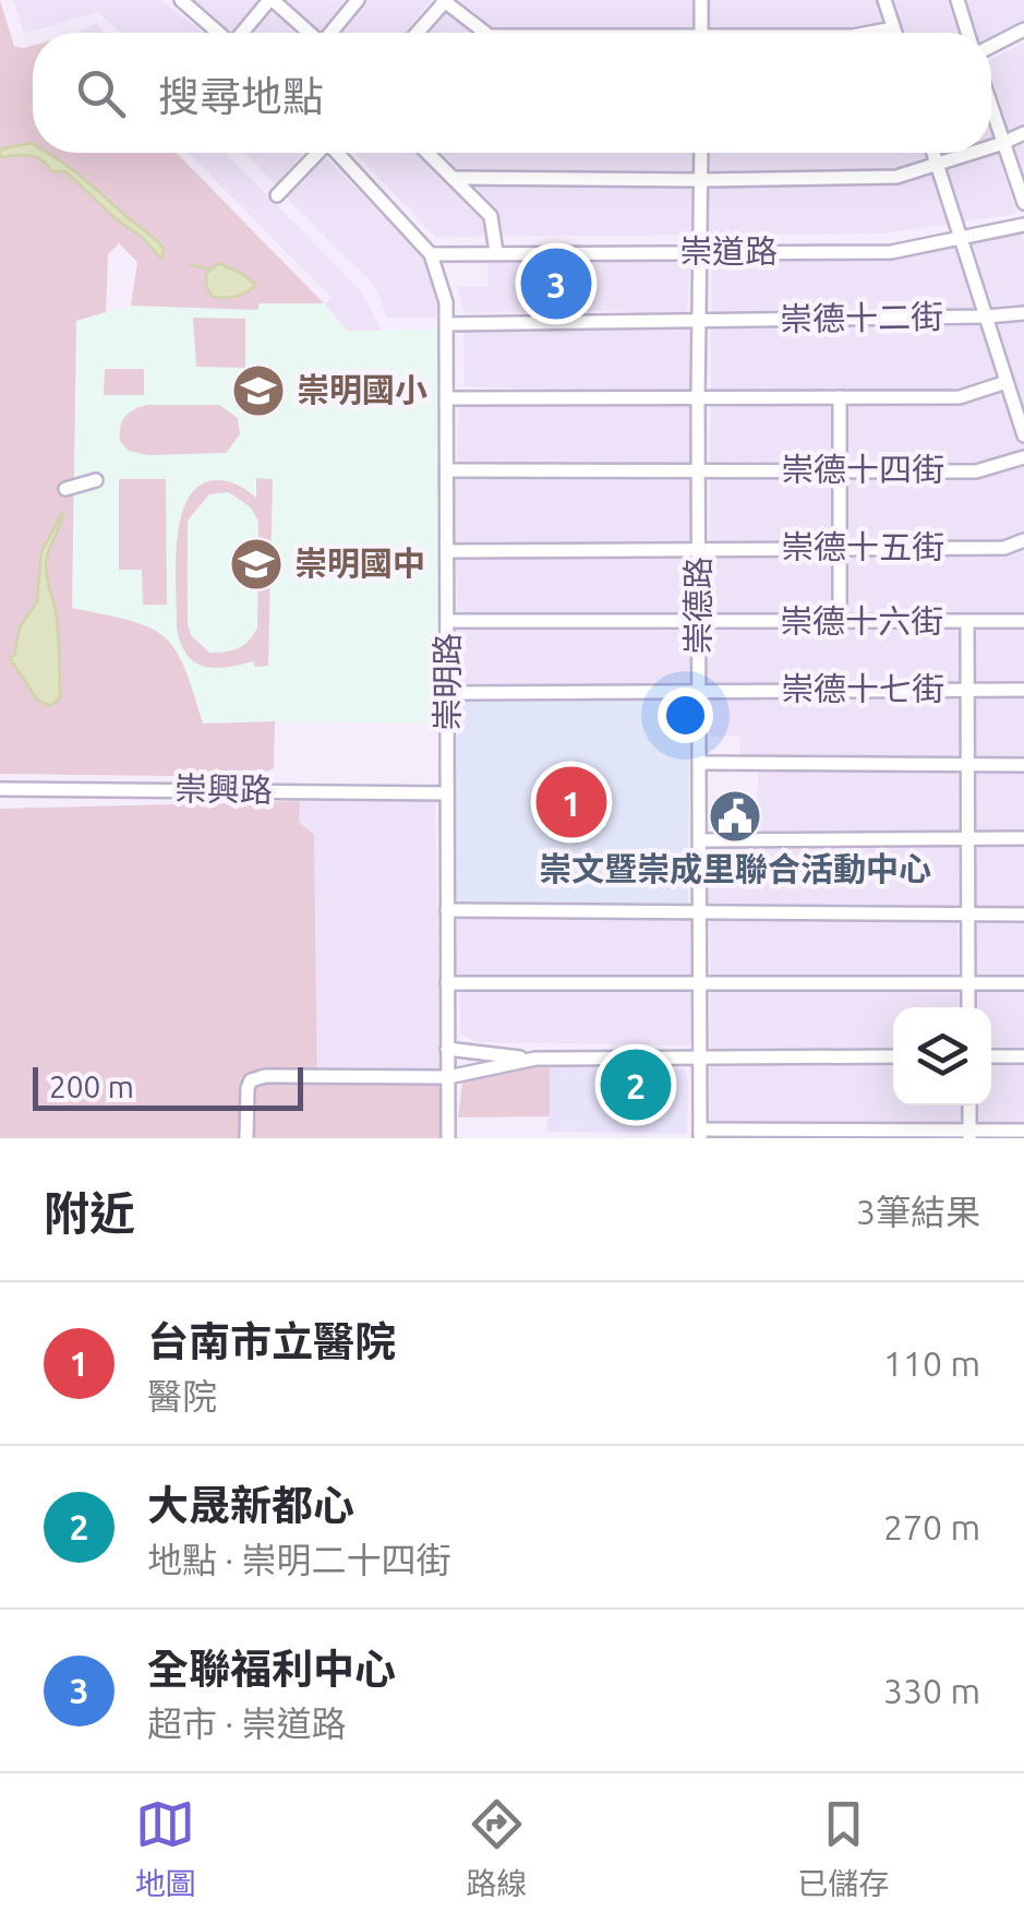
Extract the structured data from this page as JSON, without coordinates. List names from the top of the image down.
{
  "streets": {
    "street": [
      "崇道路",
      "崇德十二街",
      "崇德十四街",
      "崇德十五街",
      "崇德路",
      "崇德十六街",
      "崇明路",
      "崇德十七街",
      "崇興路"
    ]
  },
  "crossings": [
    ["崇道路", "崇德路"],
    ["崇道路", "崇明路"],
    ["崇德十二街", "崇德路"],
    ["崇德十二街", "崇明路"],
    ["崇德十四街", "崇德路"],
    ["崇德十四街", "崇明路"],
    ["崇德十五街", "崇德路"],
    ["崇德十五街", "崇明路"],
    ["崇德路", "崇德十六街"],
    ["崇德路", "崇德十七街"],
    ["崇德十六街", "崇明路"],
    ["崇明路", "崇德十七街"],
    ["崇明路", "崇興路"]
  ],
  "places": {
    "school or university": ["崇明國小", "崇明國中"],
    "public building": ["崇文暨崇成里聯合活動中心"]
  },
  "scale_bar": "200 m",
  "page": {
    "search": "搜尋地點",
    "pins": ["3", "1", "2"],
    "scale": "200 m",
    "heading": ["附近", "3筆結果"],
    "list": [
      {
        "mark": "1",
        "name": "台南市立醫院",
        "note": "醫院",
        "value": "110 m"
      },
      {
        "mark": "2",
        "name": "大晟新都心",
        "note": "地點 · 崇明二十四街",
        "value": "270 m"
      },
      {
        "mark": "3",
        "name": "全聯福利中心",
        "note": "超市 · 崇道路",
        "value": "330 m"
      }
    ],
    "nav": ["地圖", "路線", "已儲存"]
  }
}
